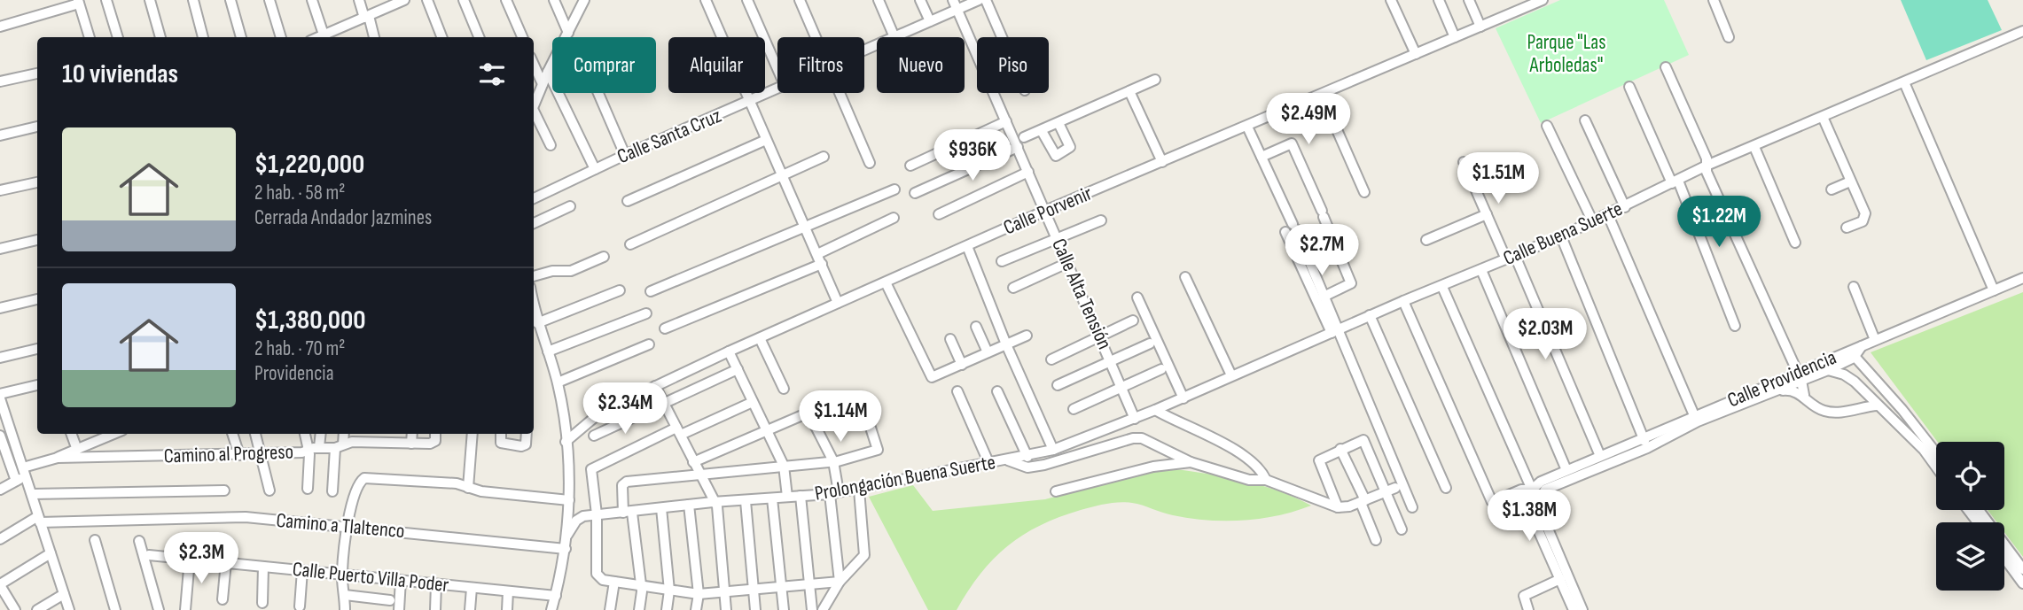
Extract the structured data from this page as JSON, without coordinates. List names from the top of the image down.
{
  "streets": {
    "street": [
      "Calle Santa Cruz",
      "Calle Porvenir",
      "Calle Buena Suerte",
      "Calle Alta Tensión",
      "Calle Providencia",
      "Camino al Progreso",
      "Prolongación Buena Suerte",
      "Camino a Tlaltenco",
      "Calle Puerto Villa Poder"
    ]
  },
  "crossings": [
    ["Calle Santa Cruz", "Calle Alta Tensión"],
    ["Calle Porvenir", "Calle Alta Tensión"],
    ["Calle Buena Suerte", "Calle Alta Tensión"],
    ["Calle Buena Suerte", "Prolongación Buena Suerte"],
    ["Calle Alta Tensión", "Prolongación Buena Suerte"]
  ],
  "parks": ["Parque \"Las Arboledas\""],
  "page": {
    "chip": [
      "Comprar",
      "Alquilar",
      "Filtros",
      "Nuevo",
      "Piso"
    ],
    "heading": "10 viviendas",
    "price": [
      "$2.49M",
      "$936K",
      "$1.51M",
      "$1.22M",
      "$2.7M",
      "$2.03M",
      "$2.34M",
      "$1.14M",
      "$1.38M",
      "$2.3M"
    ],
    "list": [
      {
        "name": "$1,220,000",
        "note": "2 hab. · 58 m² · Cerrada Andador Jazmines"
      },
      {
        "name": "$1,380,000",
        "note": "2 hab. · 70 m² · Providencia"
      }
    ]
  }
}
